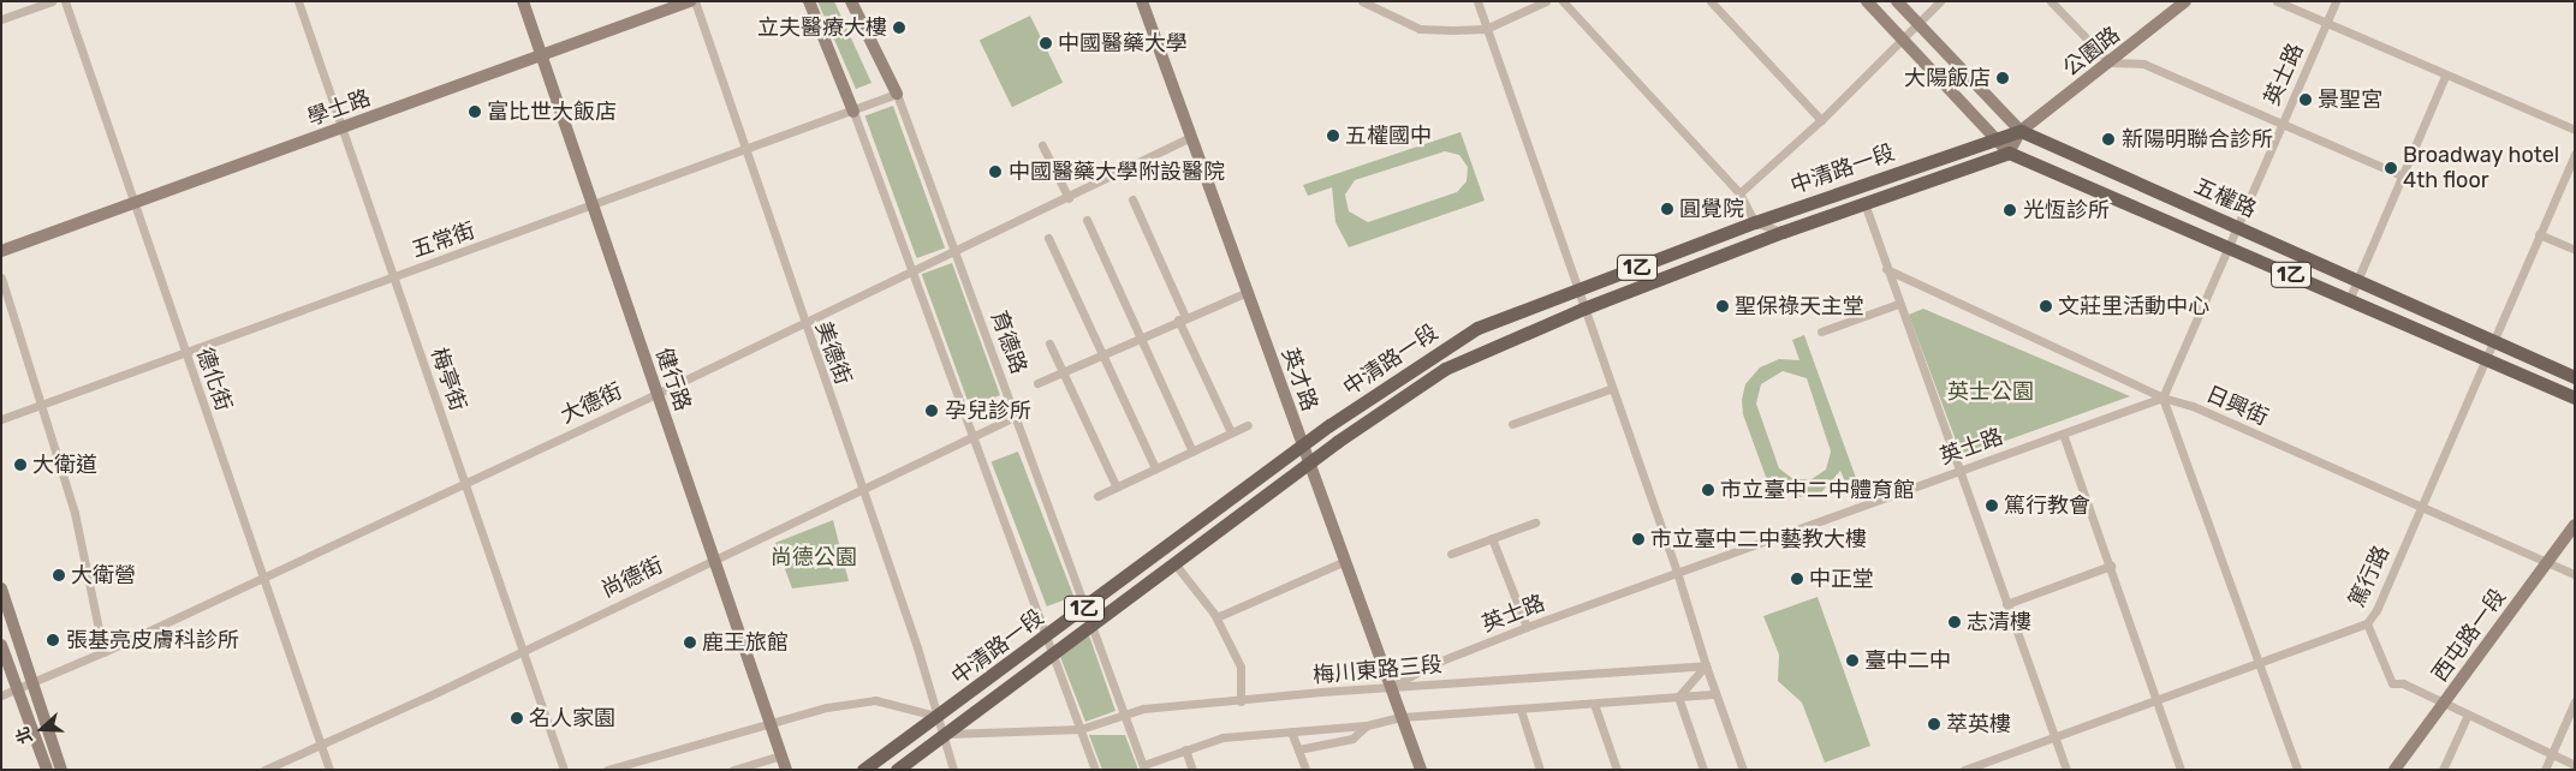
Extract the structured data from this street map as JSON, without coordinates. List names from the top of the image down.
{
  "streets": {
    "main road": ["中清路一段", "五權路", "1乙"],
    "street": [
      "公園路",
      "英士路",
      "學士路",
      "五常街",
      "育德路",
      "美德街",
      "德化街",
      "梅亭街",
      "健行路",
      "英才路",
      "大德街",
      "日興街",
      "篤行路",
      "尚德街",
      "西屯路一段",
      "梅川東路三段"
    ]
  },
  "crossings": [
    ["公園路", "中清路一段"],
    ["公園路", "五權路"],
    ["英士路", "五權路"],
    ["英士路", "英才路"],
    ["英士路", "日興街"],
    ["英士路", "梅川東路三段"],
    ["學士路", "德化街"],
    ["學士路", "梅亭街"],
    ["學士路", "健行路"],
    ["中清路一段", "五權路"],
    ["中清路一段", "育德路"],
    ["中清路一段", "美德街"],
    ["中清路一段", "英才路"],
    ["中清路一段", "梅川東路三段"],
    ["五權路", "篤行路"],
    ["五常街", "育德路"],
    ["五常街", "美德街"],
    ["五常街", "德化街"],
    ["五常街", "梅亭街"],
    ["五常街", "健行路"],
    ["育德路", "大德街"],
    ["育德路", "尚德街"],
    ["育德路", "梅川東路三段"],
    ["美德街", "大德街"],
    ["美德街", "尚德街"],
    ["美德街", "梅川東路三段"],
    ["德化街", "大德街"],
    ["德化街", "尚德街"],
    ["梅亭街", "大德街"],
    ["梅亭街", "尚德街"],
    ["健行路", "大德街"],
    ["健行路", "尚德街"],
    ["英才路", "大德街"],
    ["英才路", "梅川東路三段"],
    ["日興街", "篤行路"],
    ["日興街", "西屯路一段"]
  ],
  "parks": ["英士公園", "尚德公園"],
  "places": [
    "立夫醫療大樓",
    "中國醫藥大學",
    "大陽飯店",
    "景聖宮",
    "富比世大飯店",
    "五權國中",
    "新陽明聯合診所",
    "Broadway hotel 4th floor",
    "中國醫藥大學附設醫院",
    "圓覺院",
    "光恆診所",
    "聖保祿天主堂",
    "文莊里活動中心",
    "孕兒診所",
    "大衛道",
    "市立臺中二中體育館",
    "篤行教會",
    "市立臺中二中藝教大樓",
    "大衛營",
    "中正堂",
    "志清樓",
    "張基亮皮膚科診所",
    "鹿王旅館",
    "臺中二中",
    "名人家園",
    "萃英樓"
  ],
  "north": "left"
}
